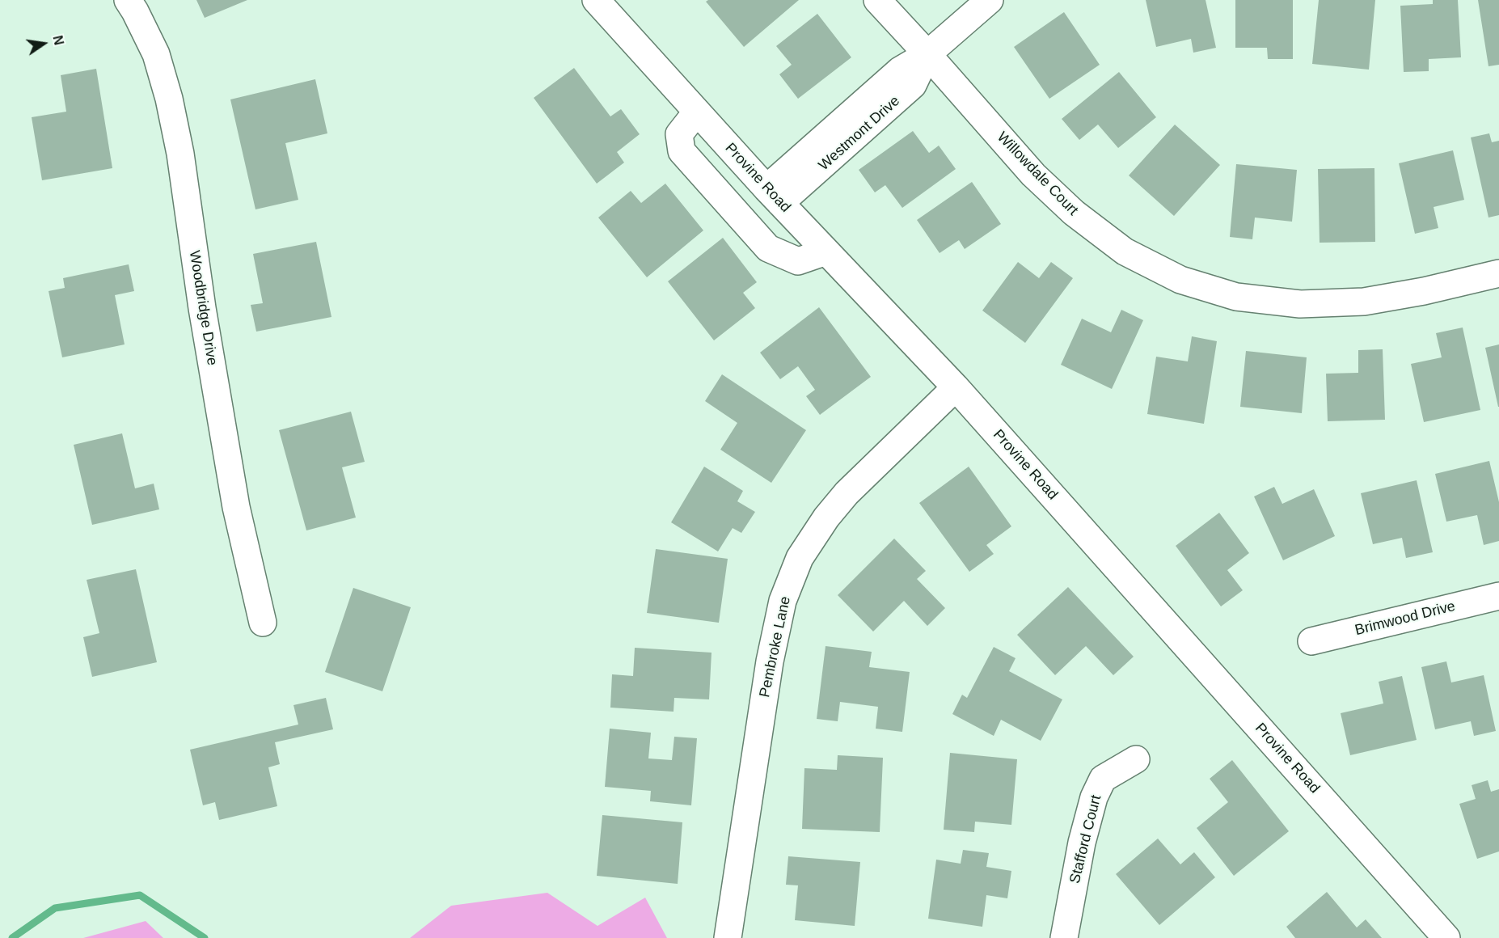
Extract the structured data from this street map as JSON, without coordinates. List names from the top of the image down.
{
  "streets": {
    "street": [
      "Westmont Drive",
      "Willowdale Court",
      "Provine Road",
      "Woodbridge Drive",
      "Brimwood Drive",
      "Pembroke Lane",
      "Stafford Court"
    ]
  },
  "crossings": [
    ["Westmont Drive", "Willowdale Court"],
    ["Westmont Drive", "Provine Road"],
    ["Provine Road", "Pembroke Lane"]
  ],
  "north": "right"
}
